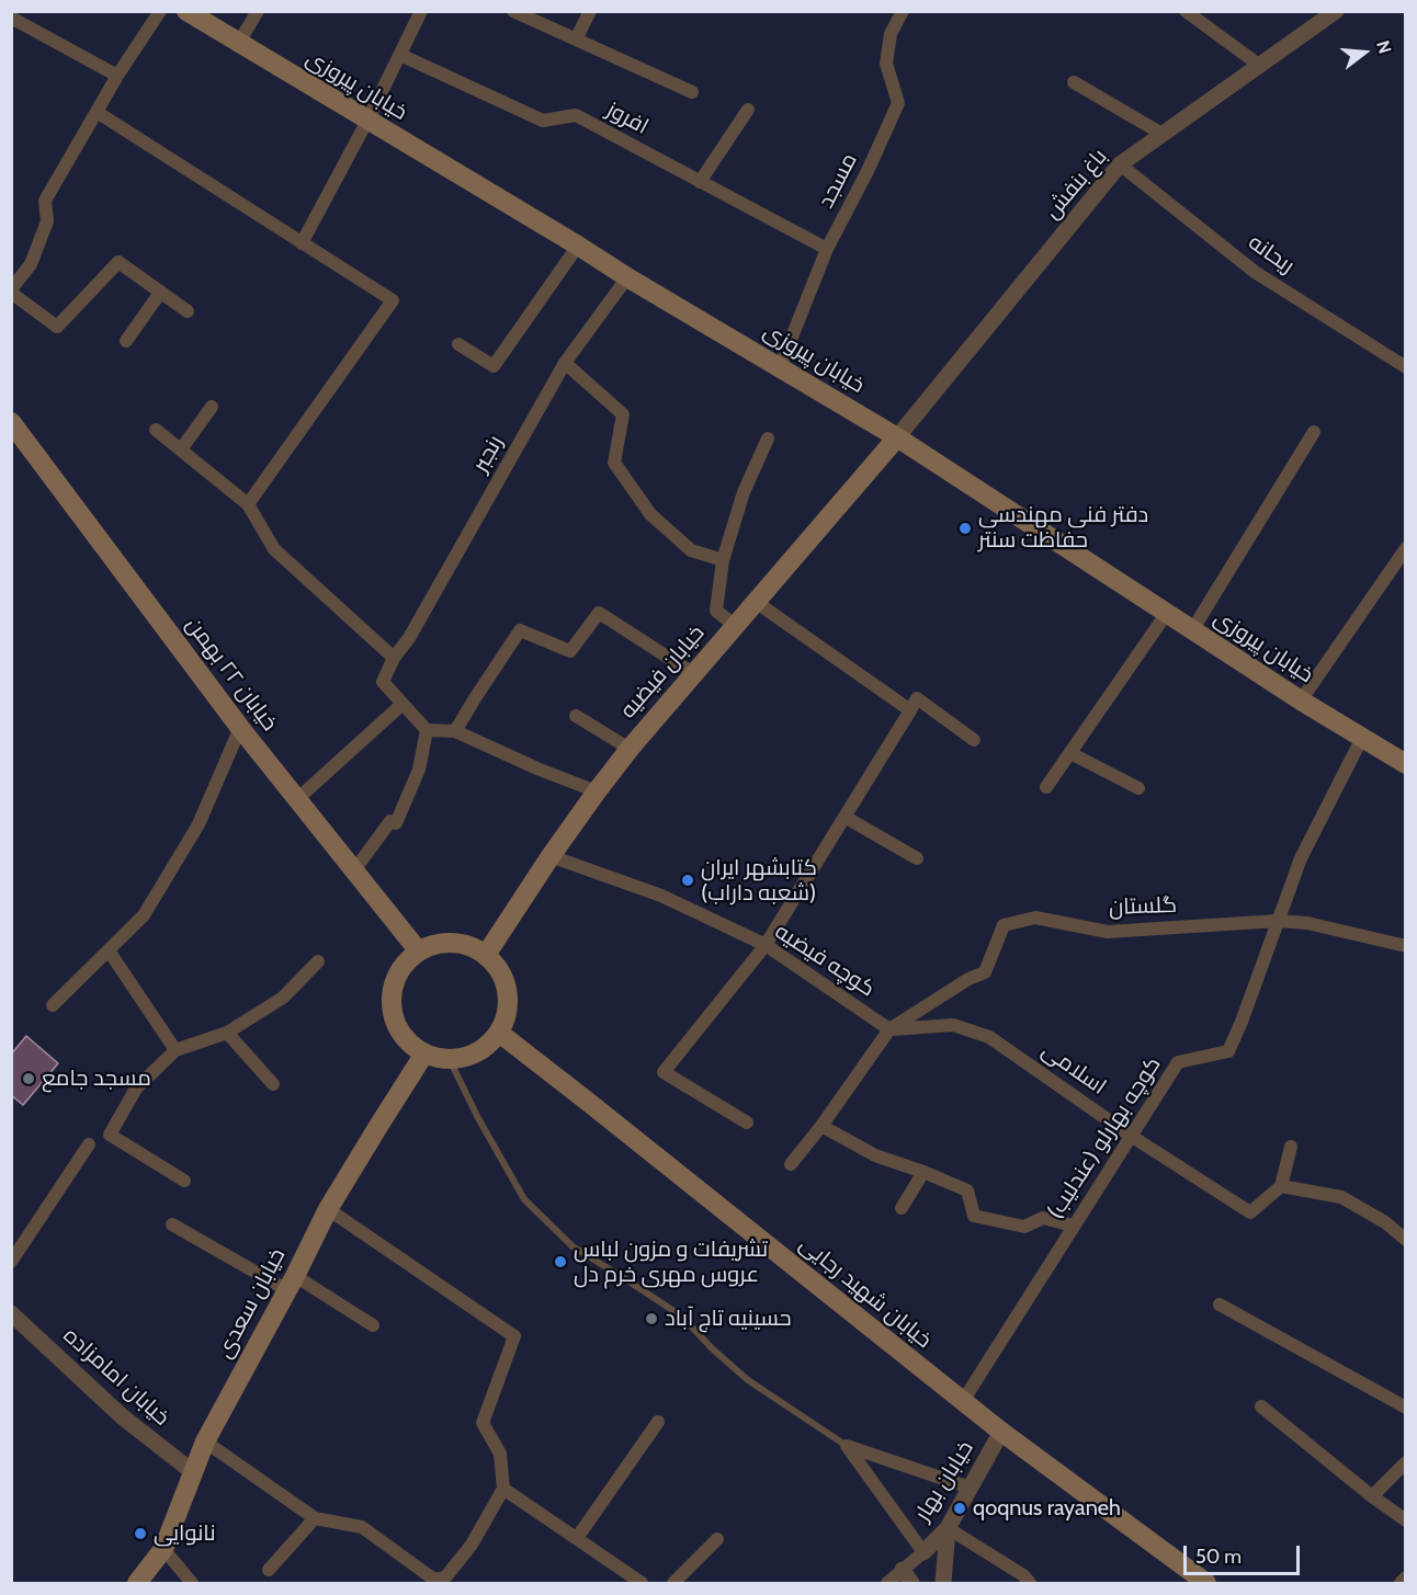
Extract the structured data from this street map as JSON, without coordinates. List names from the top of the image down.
{
  "streets": {
    "main road": [
      "خیابان پیروزی",
      "خیابان فیضیه",
      "خیابان ۲۲ بهمن",
      "خیابان شهید رجایی",
      "خیابان سعدی"
    ],
    "street": [
      "افروز",
      "مسجد",
      "باغ بنفش",
      "ریحانه",
      "رنجبر",
      "گلستان",
      "کوچه فیضیه",
      "اسلامی",
      "کوچه بهارلو (عندلیب)",
      "خیابان امامزاده",
      "خیابان بهار"
    ]
  },
  "crossings": [
    ["خیابان پیروزی", "مسجد"],
    ["خیابان پیروزی", "باغ بنفش"],
    ["خیابان پیروزی", "رنجبر"],
    ["خیابان پیروزی", "خیابان فیضیه"],
    ["خیابان پیروزی", "کوچه بهارلو (عندلیب)"],
    ["افروز", "مسجد"],
    ["باغ بنفش", "ریحانه"],
    ["باغ بنفش", "خیابان فیضیه"],
    ["خیابان فیضیه", "خیابان ۲۲ بهمن"],
    ["خیابان فیضیه", "کوچه فیضیه"],
    ["خیابان فیضیه", "خیابان شهید رجایی"],
    ["خیابان فیضیه", "خیابان سعدی"],
    ["خیابان ۲۲ بهمن", "خیابان شهید رجایی"],
    ["خیابان ۲۲ بهمن", "خیابان سعدی"],
    ["گلستان", "کوچه فیضیه"],
    ["گلستان", "اسلامی"],
    ["گلستان", "کوچه بهارلو (عندلیب)"],
    ["کوچه فیضیه", "اسلامی"],
    ["اسلامی", "کوچه بهارلو (عندلیب)"],
    ["کوچه بهارلو (عندلیب)", "خیابان شهید رجایی"],
    ["خیابان شهید رجایی", "خیابان سعدی"],
    ["خیابان شهید رجایی", "خیابان بهار"],
    ["خیابان سعدی", "خیابان امامزاده"]
  ],
  "places": [
    "دفتر فنی مهندسی حفاظت سنتر",
    "کتابشهر ایران (شعبه داراب)",
    "مسجد جامع",
    "تشریفات و مزون لباس عروس مهری خرم دل",
    "حسینیه تاج آباد",
    "qoqnus rayaneh",
    "نانوایی"
  ],
  "scale_bar": "50 m",
  "north": "right"
}
